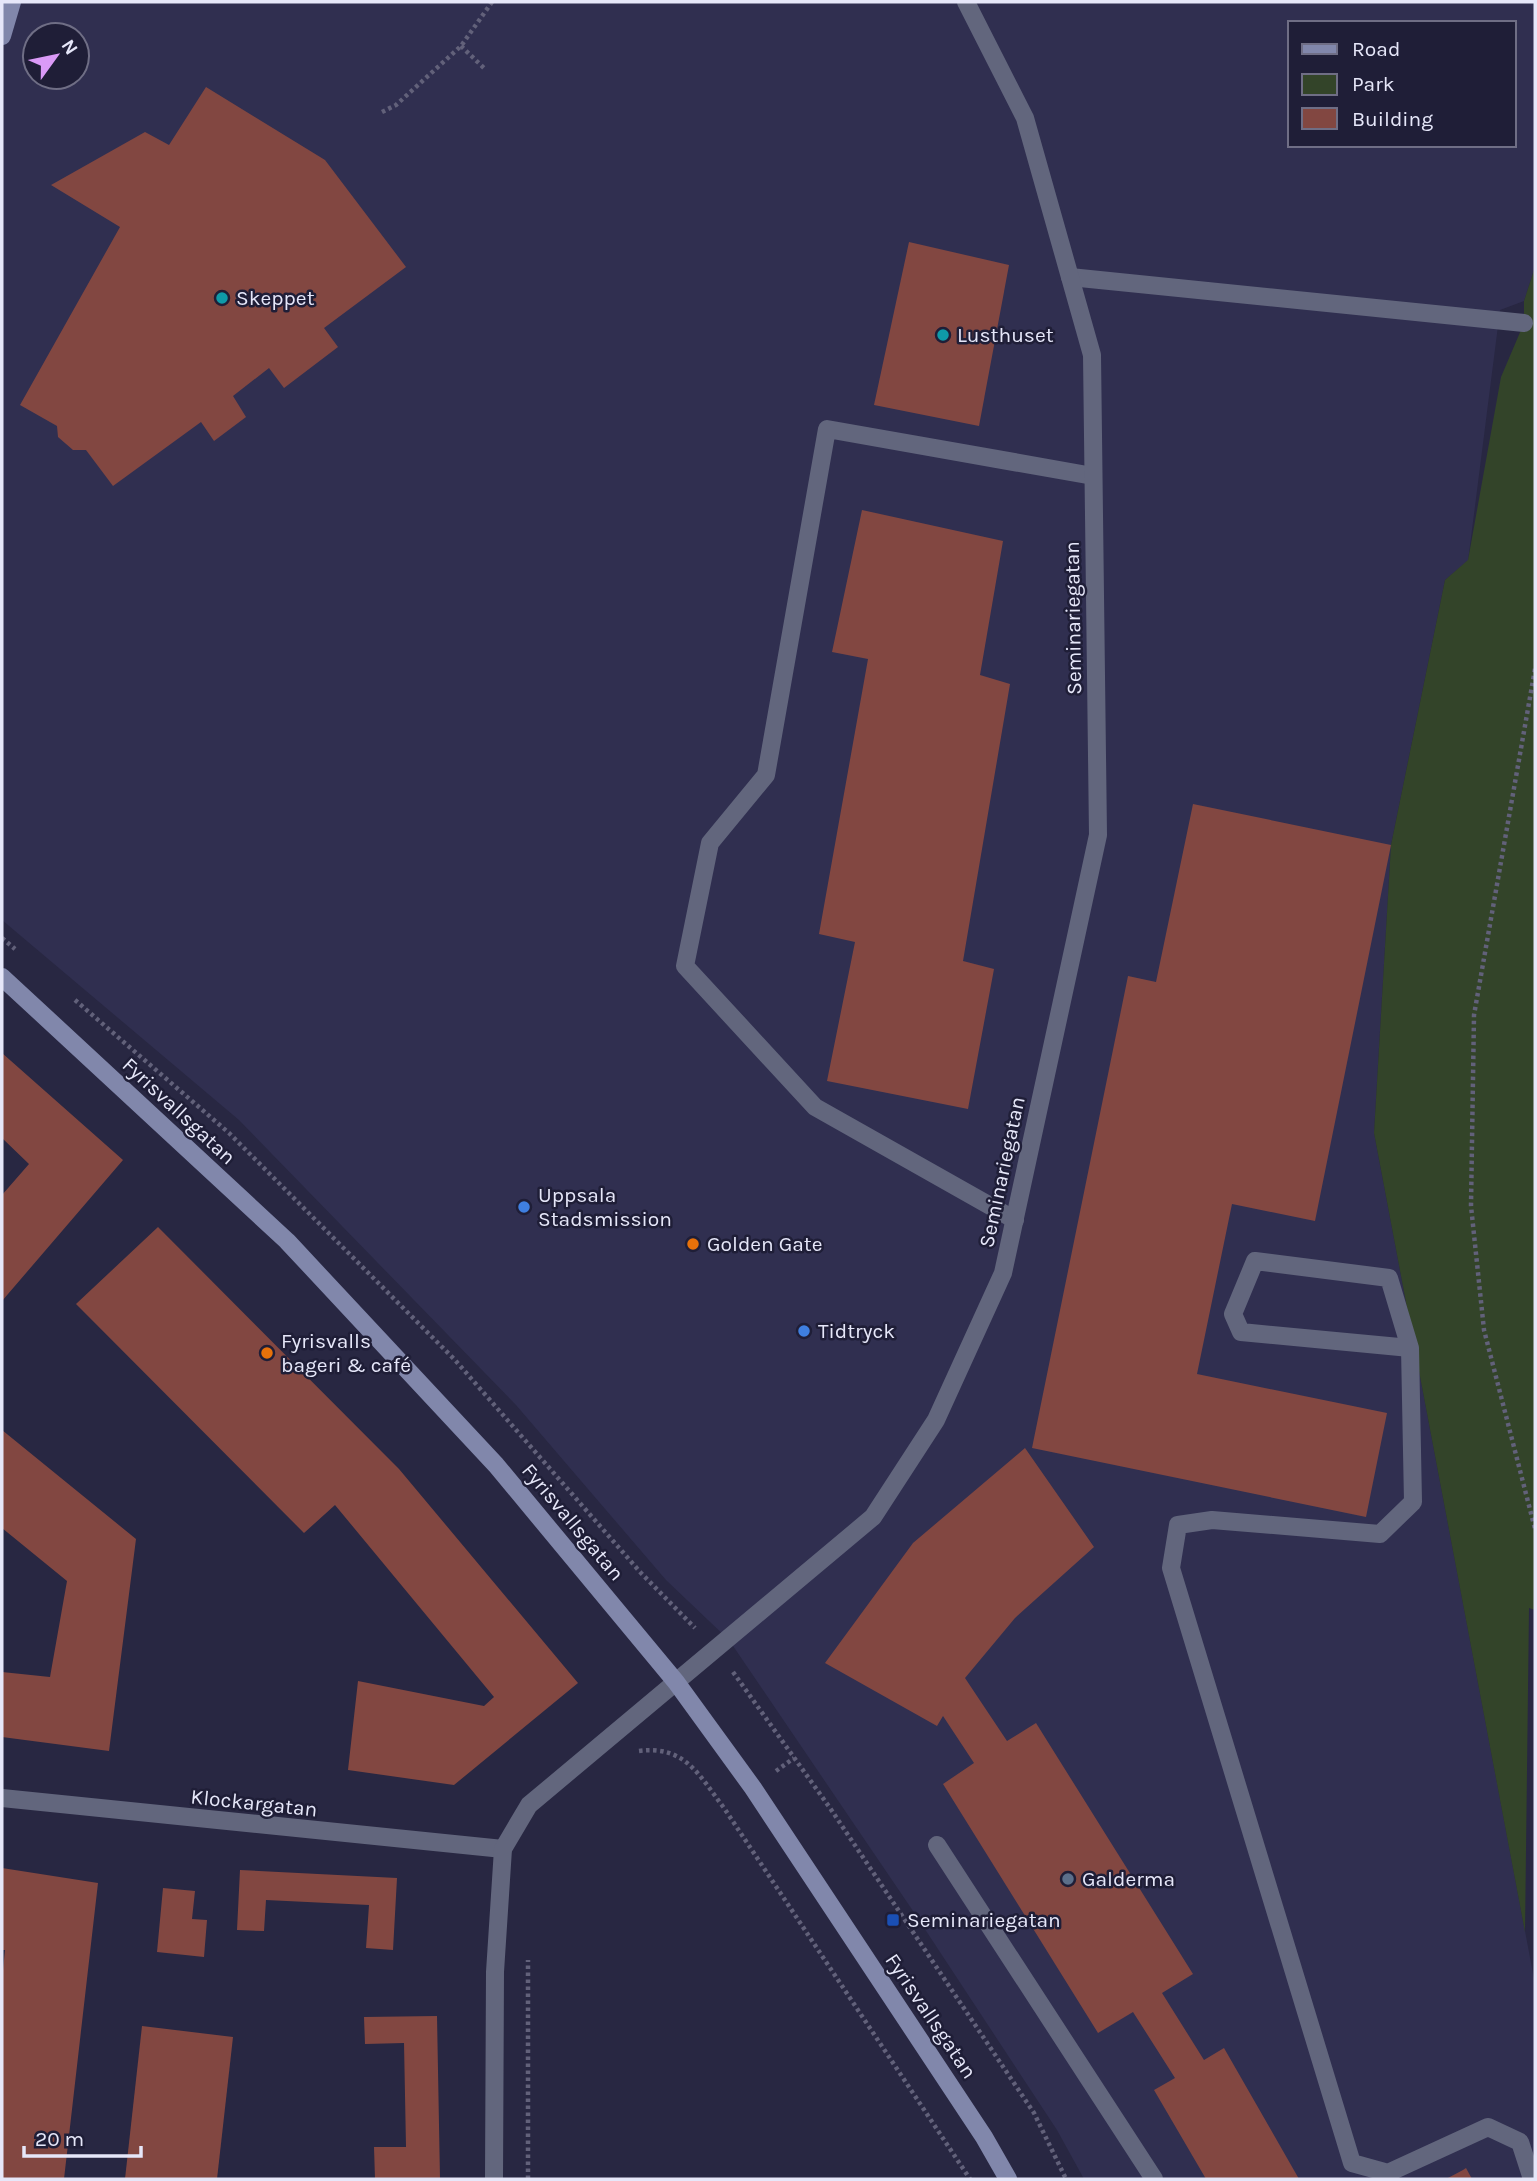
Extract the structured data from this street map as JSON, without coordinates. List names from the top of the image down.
{
  "streets": {
    "street": ["Seminariegatan", "Fyrisvallsgatan", "Klockargatan"]
  },
  "crossings": [
    ["Seminariegatan", "Fyrisvallsgatan"],
    ["Seminariegatan", "Klockargatan"]
  ],
  "places": {
    "other": [
      "Skeppet",
      "Lusthuset",
      "Uppsala Stadsmission",
      "Golden Gate",
      "Tidtryck",
      "Fyrisvalls bageri & café",
      "Galderma"
    ],
    "transit": ["Seminariegatan"]
  },
  "legend": ["Road", "Park", "Building"],
  "scale_bar": "20 m",
  "north": "top right"
}
